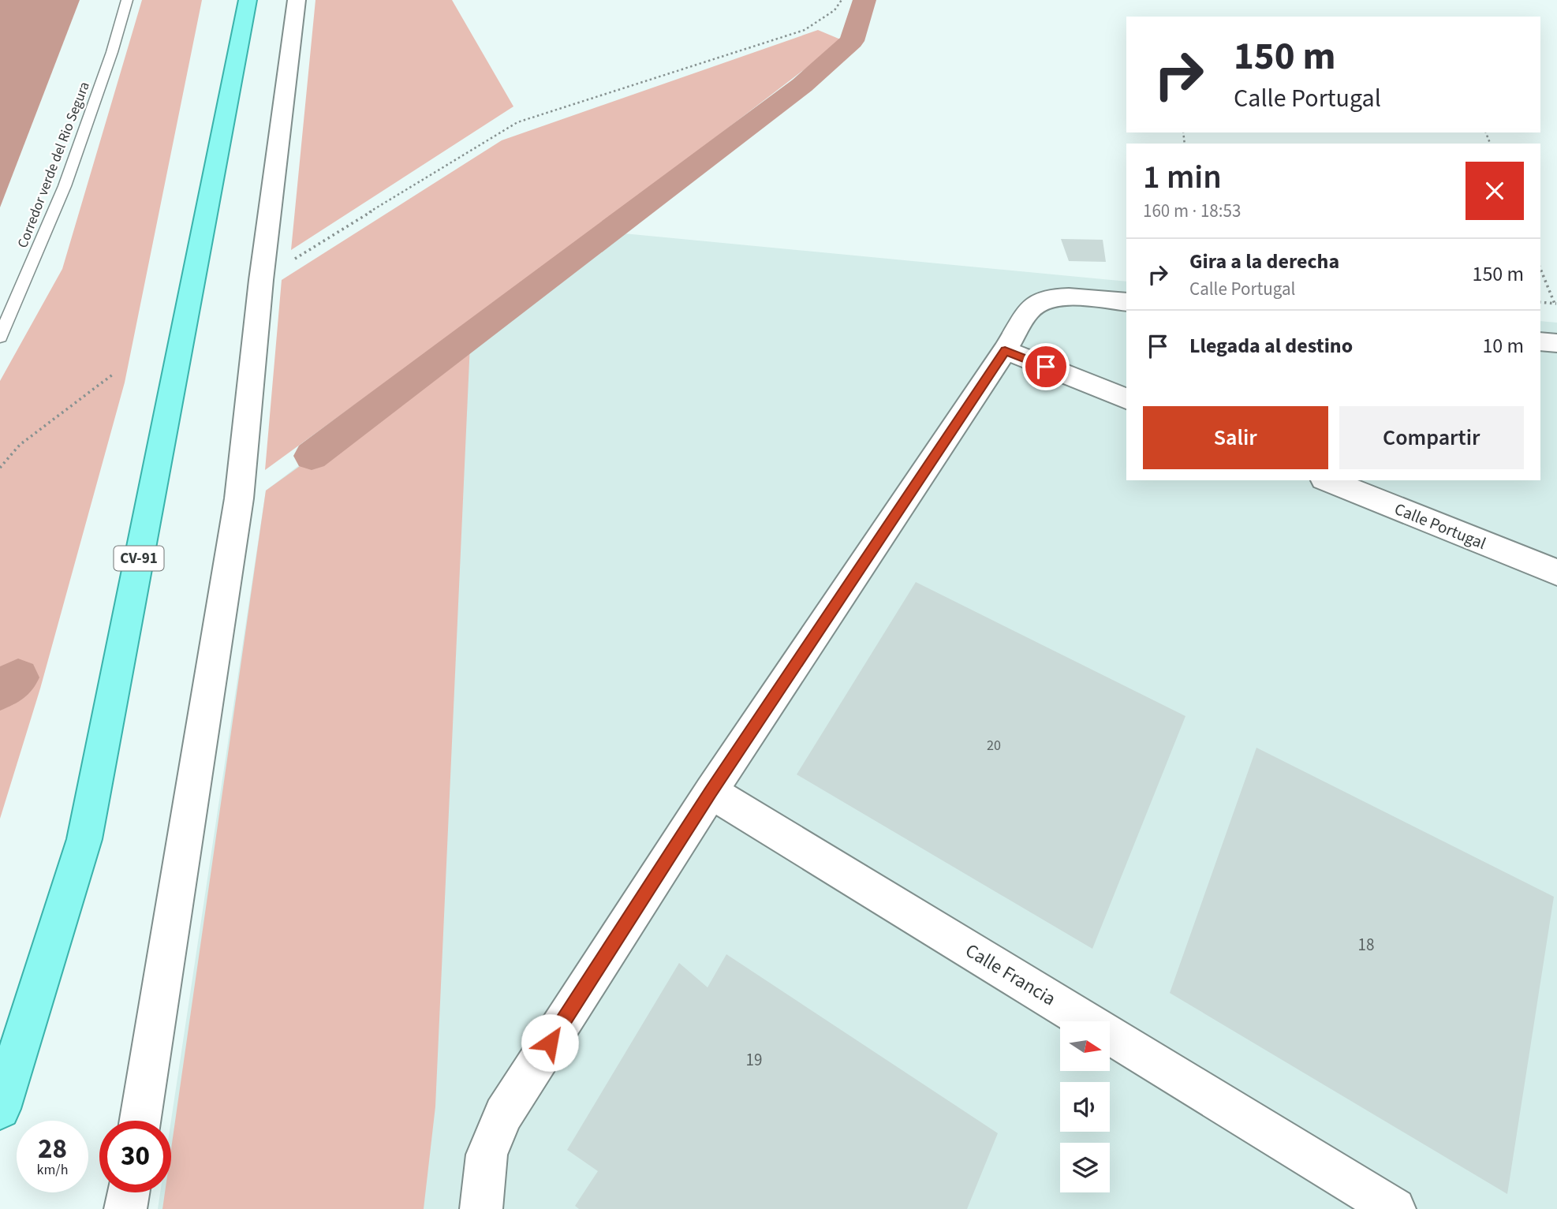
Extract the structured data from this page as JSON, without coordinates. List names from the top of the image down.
{
  "streets": {
    "main road": ["CV-91"],
    "street": ["Calle Portugal", "Calle Francia"],
    "lane": ["Corredor verde del Rio Segura"]
  },
  "house_numbers": ["20", "18", "19"],
  "north": "right",
  "page": {
    "turn": ["150 m", "Calle Portugal"],
    "heading": ["1 min", "160 m · 18:53"],
    "list": [
      {
        "name": "Gira a la derecha",
        "note": "Calle Portugal",
        "value": "150 m"
      },
      {
        "name": "Llegada al destino",
        "value": "10 m"
      }
    ],
    "buttons": ["Salir", "Compartir"],
    "speed": "28 km/h",
    "limit": "30"
  }
}
